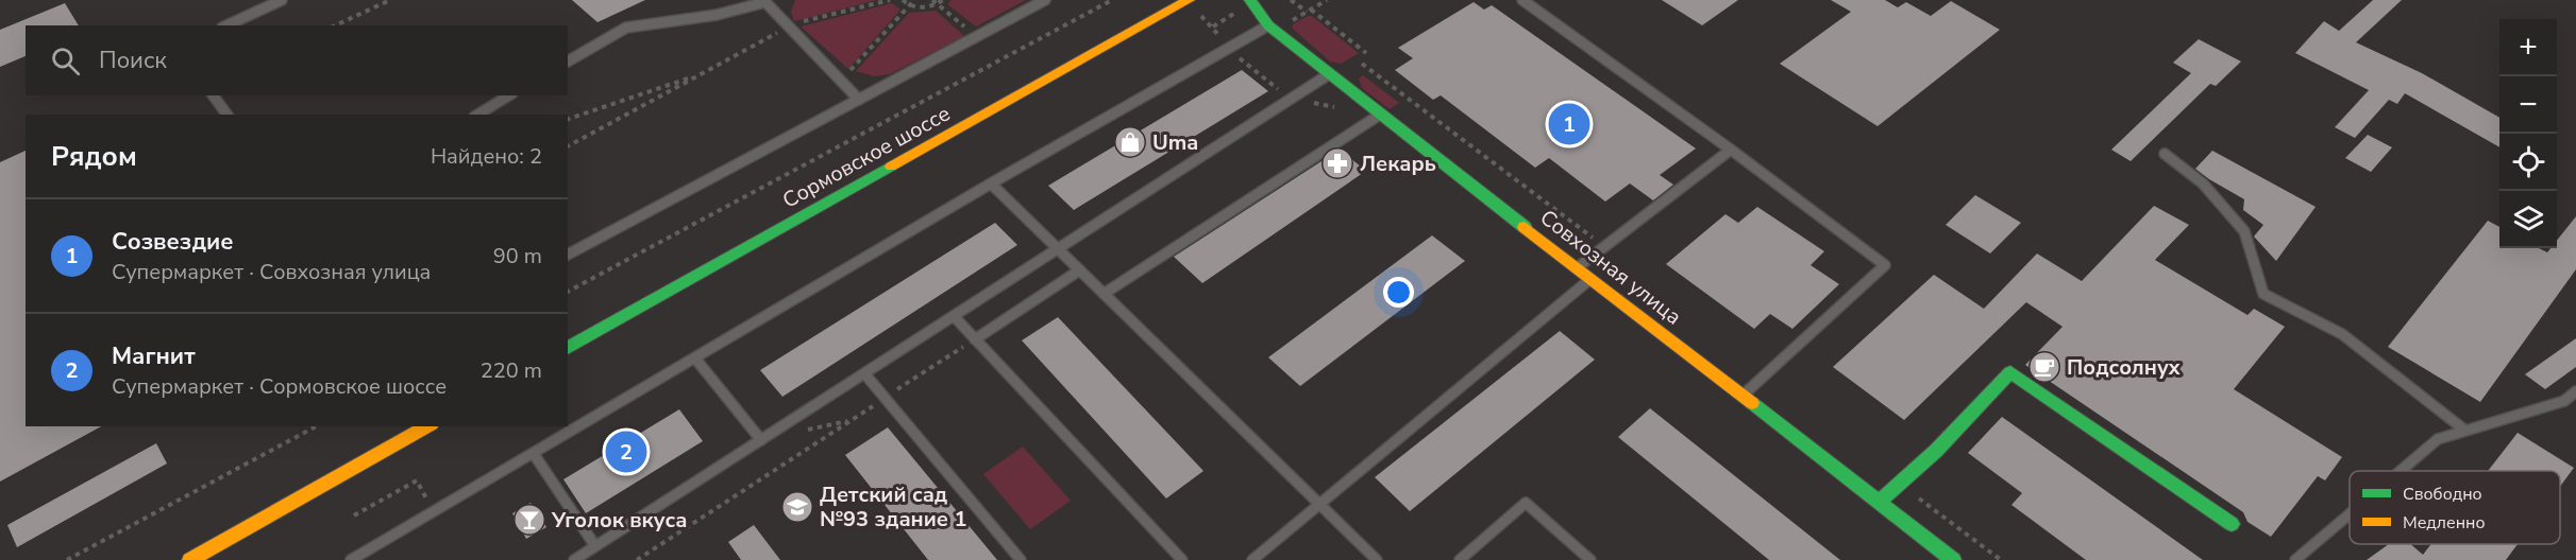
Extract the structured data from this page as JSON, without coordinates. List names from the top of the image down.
{
  "streets": {
    "street": ["Сормовское шоссе", "Совхозная улица"]
  },
  "places": {
    "shop": ["Uma"],
    "pharmacy": ["Лекарь"],
    "cafe": ["Подсолнух"],
    "school or university": ["Детский сад №93 здание 1"],
    "bar": ["Уголок вкуса"]
  },
  "legend": ["Свободно", "Медленно"],
  "page": {
    "map_buttons": ["+", "−"],
    "search": "Поиск",
    "pins": ["1", "2"],
    "heading": ["Рядом", "Найдено: 2"],
    "list": [
      {
        "mark": "1",
        "name": "Созвездие",
        "note": "Супермаркет · Совхозная улица",
        "value": "90 m"
      },
      {
        "mark": "2",
        "name": "Магнит",
        "note": "Супермаркет · Сормовское шоссе",
        "value": "220 m"
      }
    ]
  }
}
